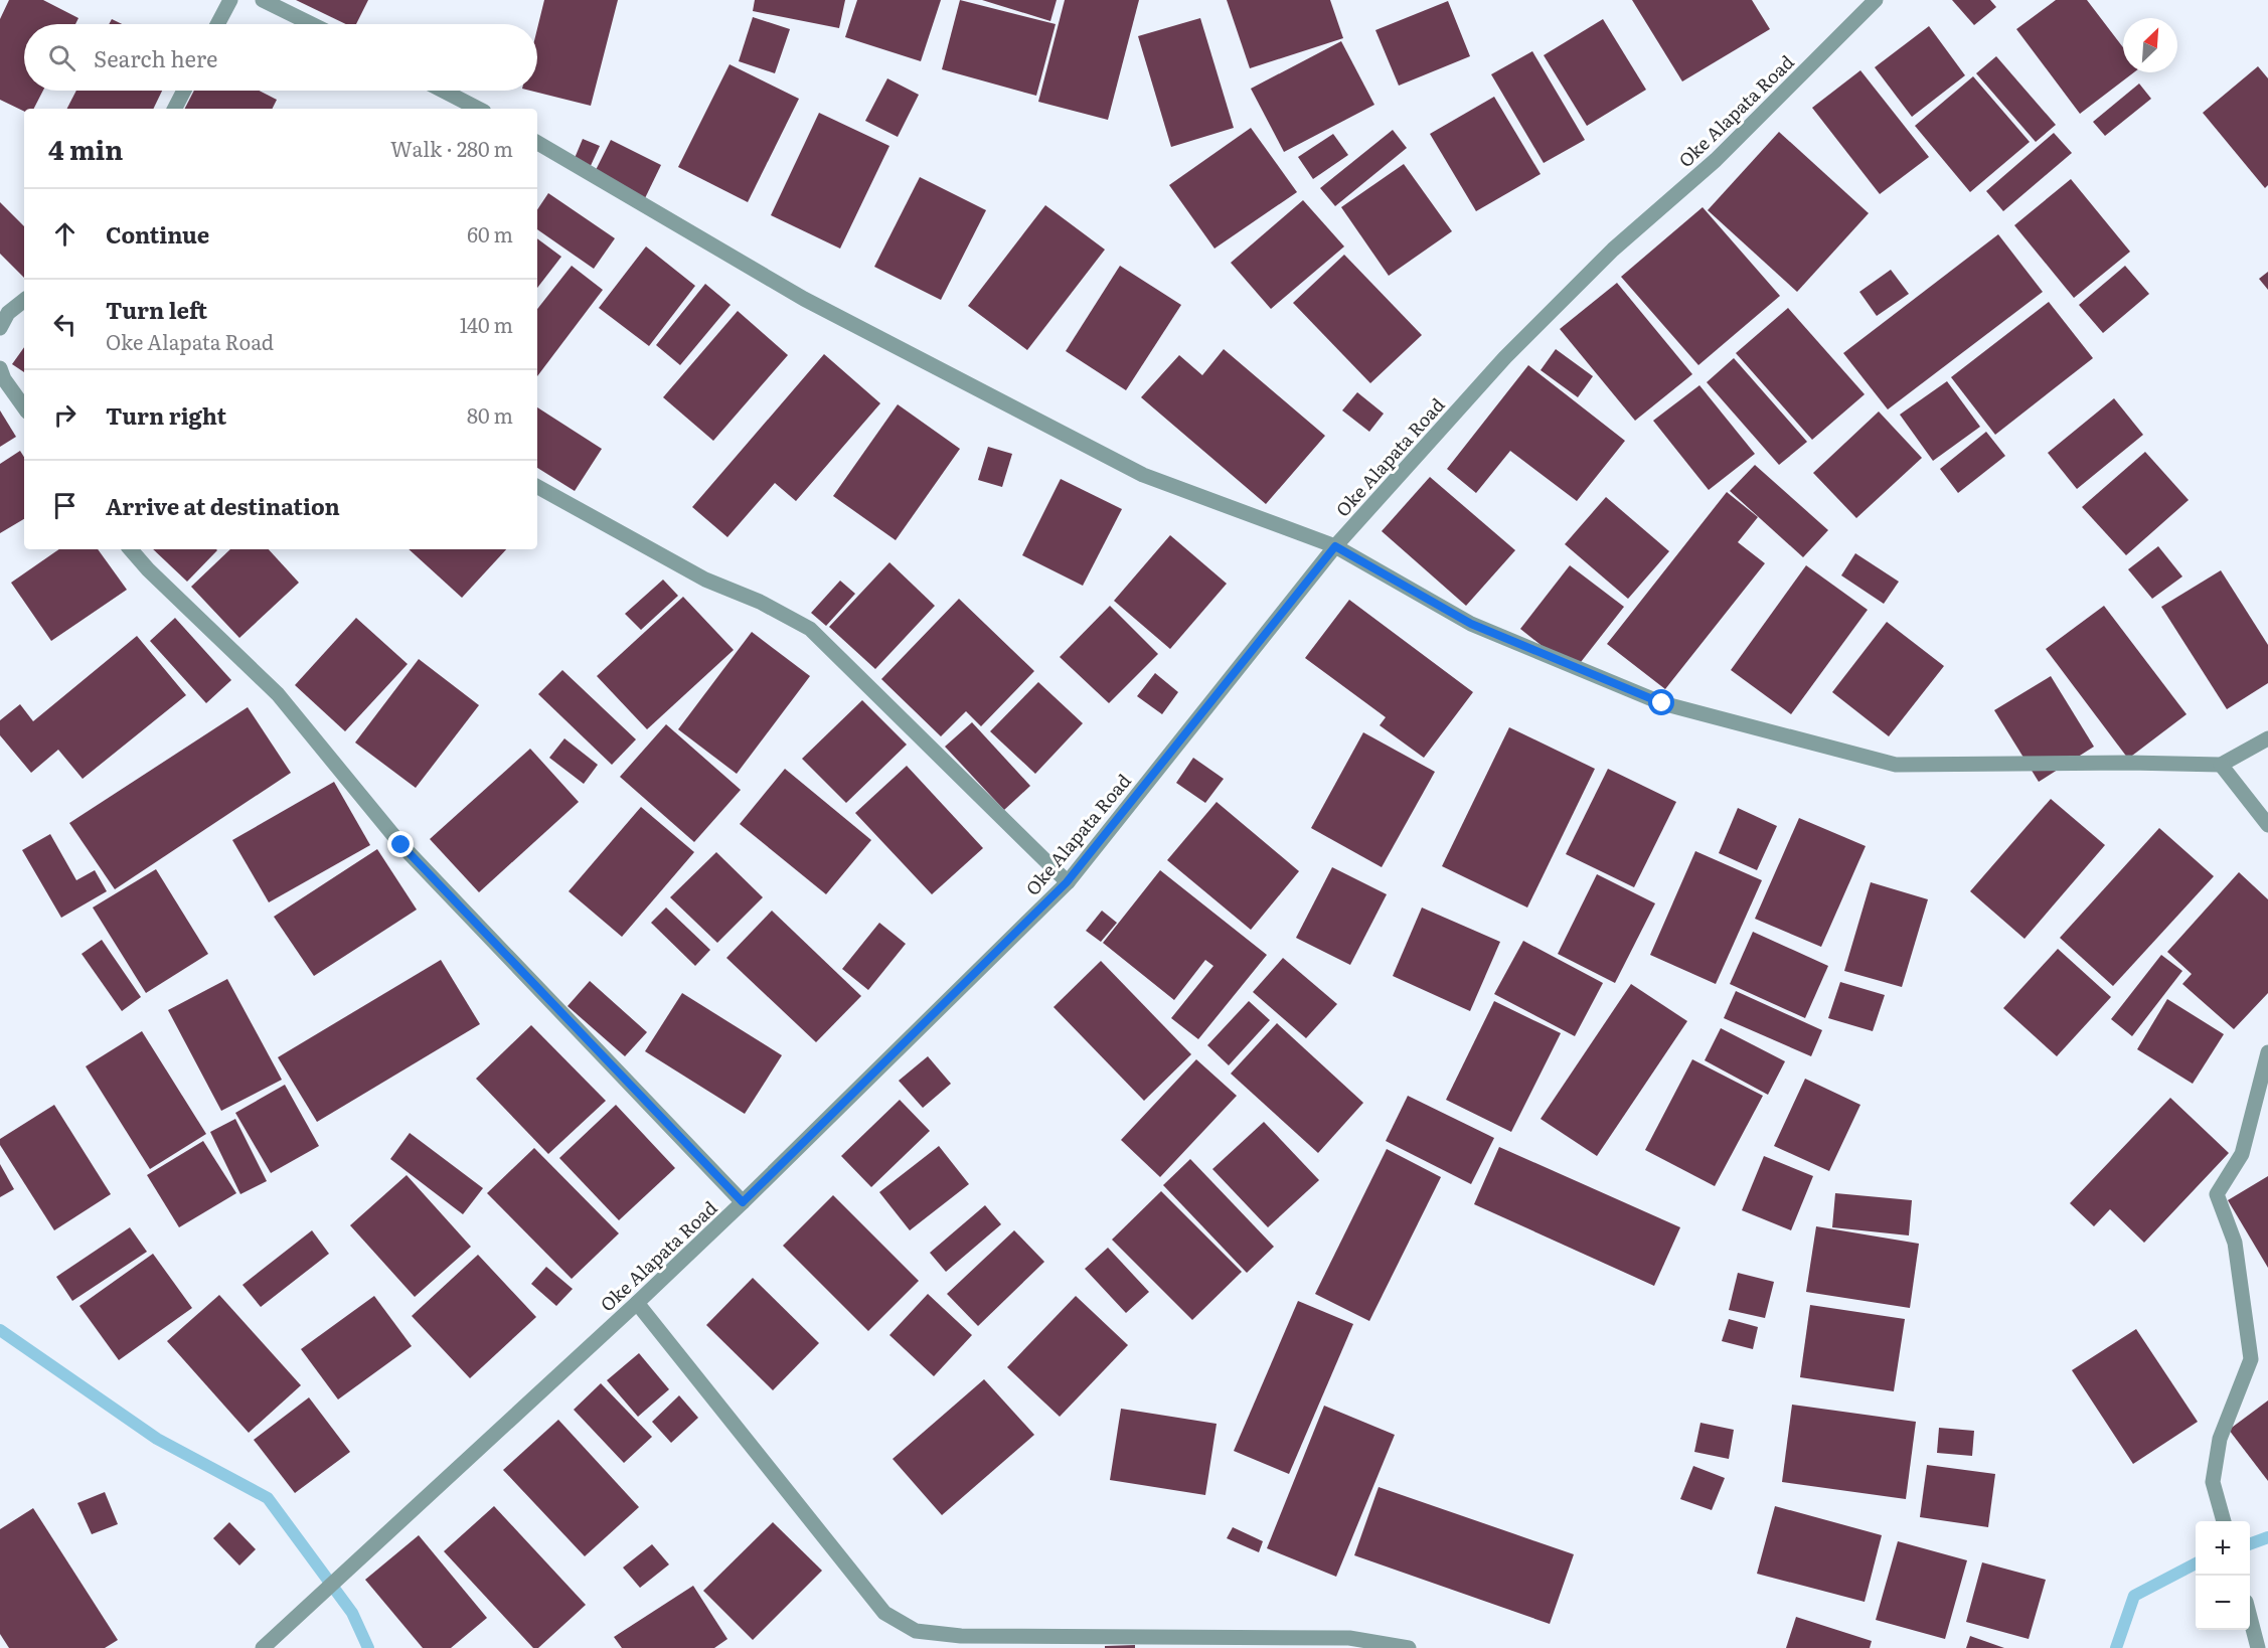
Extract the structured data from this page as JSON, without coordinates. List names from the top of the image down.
{
  "streets": {
    "street": ["Oke Alapata Road"]
  },
  "north": "top right",
  "page": {
    "search": "Search here",
    "heading": ["4 min", "Walk · 280 m"],
    "list": [
      ["Continue", "60 m"],
      ["Turn left", "Oke Alapata Road", "140 m"],
      ["Turn right", "80 m"],
      "Arrive at destination"
    ],
    "map_buttons": ["+", "−"]
  }
}
